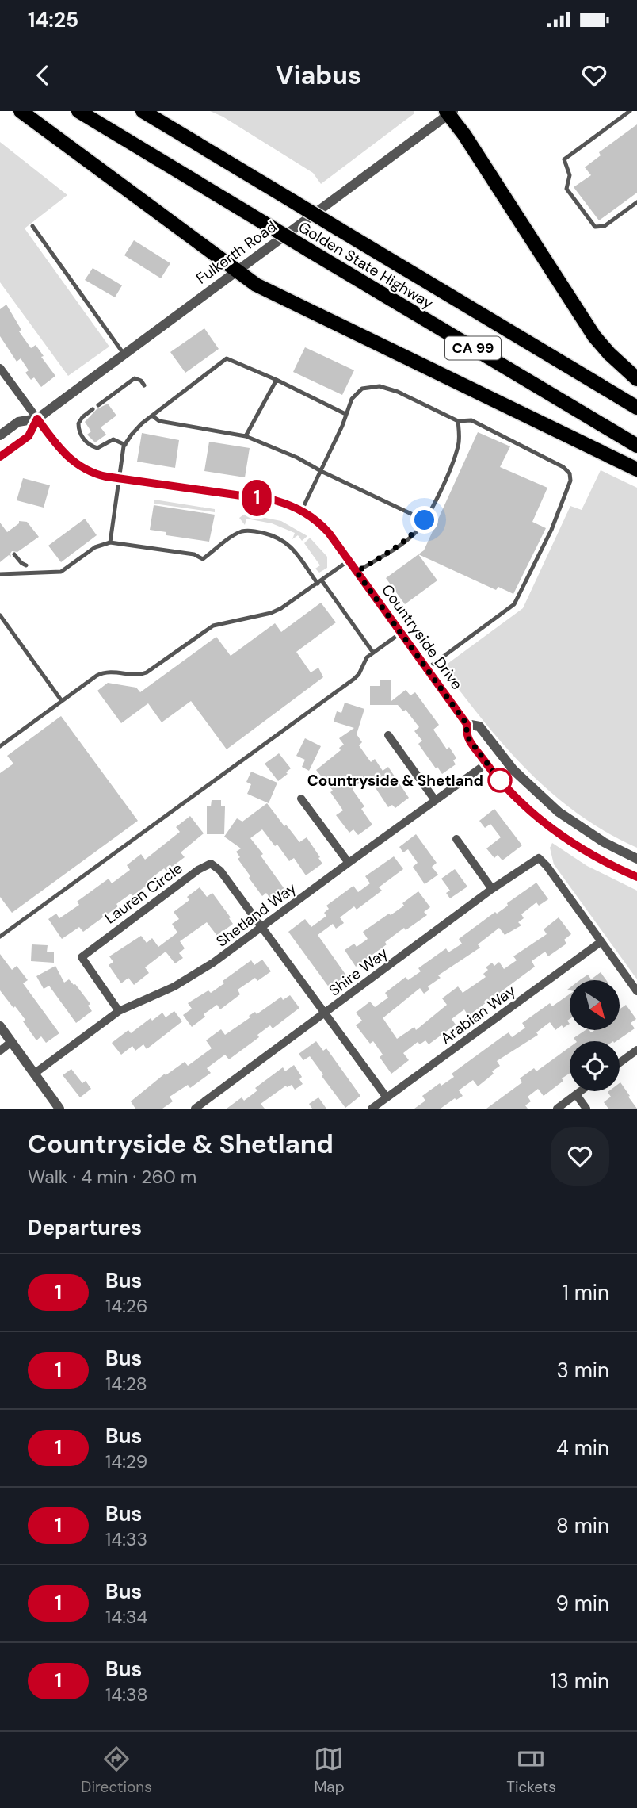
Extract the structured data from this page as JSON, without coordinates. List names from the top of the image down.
{
  "streets": {
    "highway": ["Golden State Highway", "CA 99"],
    "street": [
      "Fulkerth Road",
      "Countryside Drive",
      "Lauren Circle",
      "Shetland Way",
      "Shire Way",
      "Arabian Way"
    ]
  },
  "crossings": [
    ["Fulkerth Road", "Countryside Drive"],
    ["Countryside Drive", "Shetland Way"],
    ["Lauren Circle", "Shetland Way"],
    ["Shire Way", "Arabian Way"]
  ],
  "places": ["Countryside & Shetland"],
  "lines": ["bus line 1"],
  "north": "bottom right",
  "page": {
    "status": "14:25",
    "header": "Viabus",
    "on_map": "1",
    "heading": [
      ["Countryside & Shetland", "Walk · 4 min · 260 m"],
      "Departures"
    ],
    "list": [
      {
        "mark": "1",
        "name": "Bus",
        "note": "14:26",
        "value": "1 min"
      },
      {
        "mark": "1",
        "name": "Bus",
        "note": "14:28",
        "value": "3 min"
      },
      {
        "mark": "1",
        "name": "Bus",
        "note": "14:29",
        "value": "4 min"
      },
      {
        "mark": "1",
        "name": "Bus",
        "note": "14:33",
        "value": "8 min"
      },
      {
        "mark": "1",
        "name": "Bus",
        "note": "14:34",
        "value": "9 min"
      },
      {
        "mark": "1",
        "name": "Bus",
        "note": "14:38",
        "value": "13 min"
      }
    ],
    "tabs": ["Directions", "Map", "Tickets"]
  }
}
